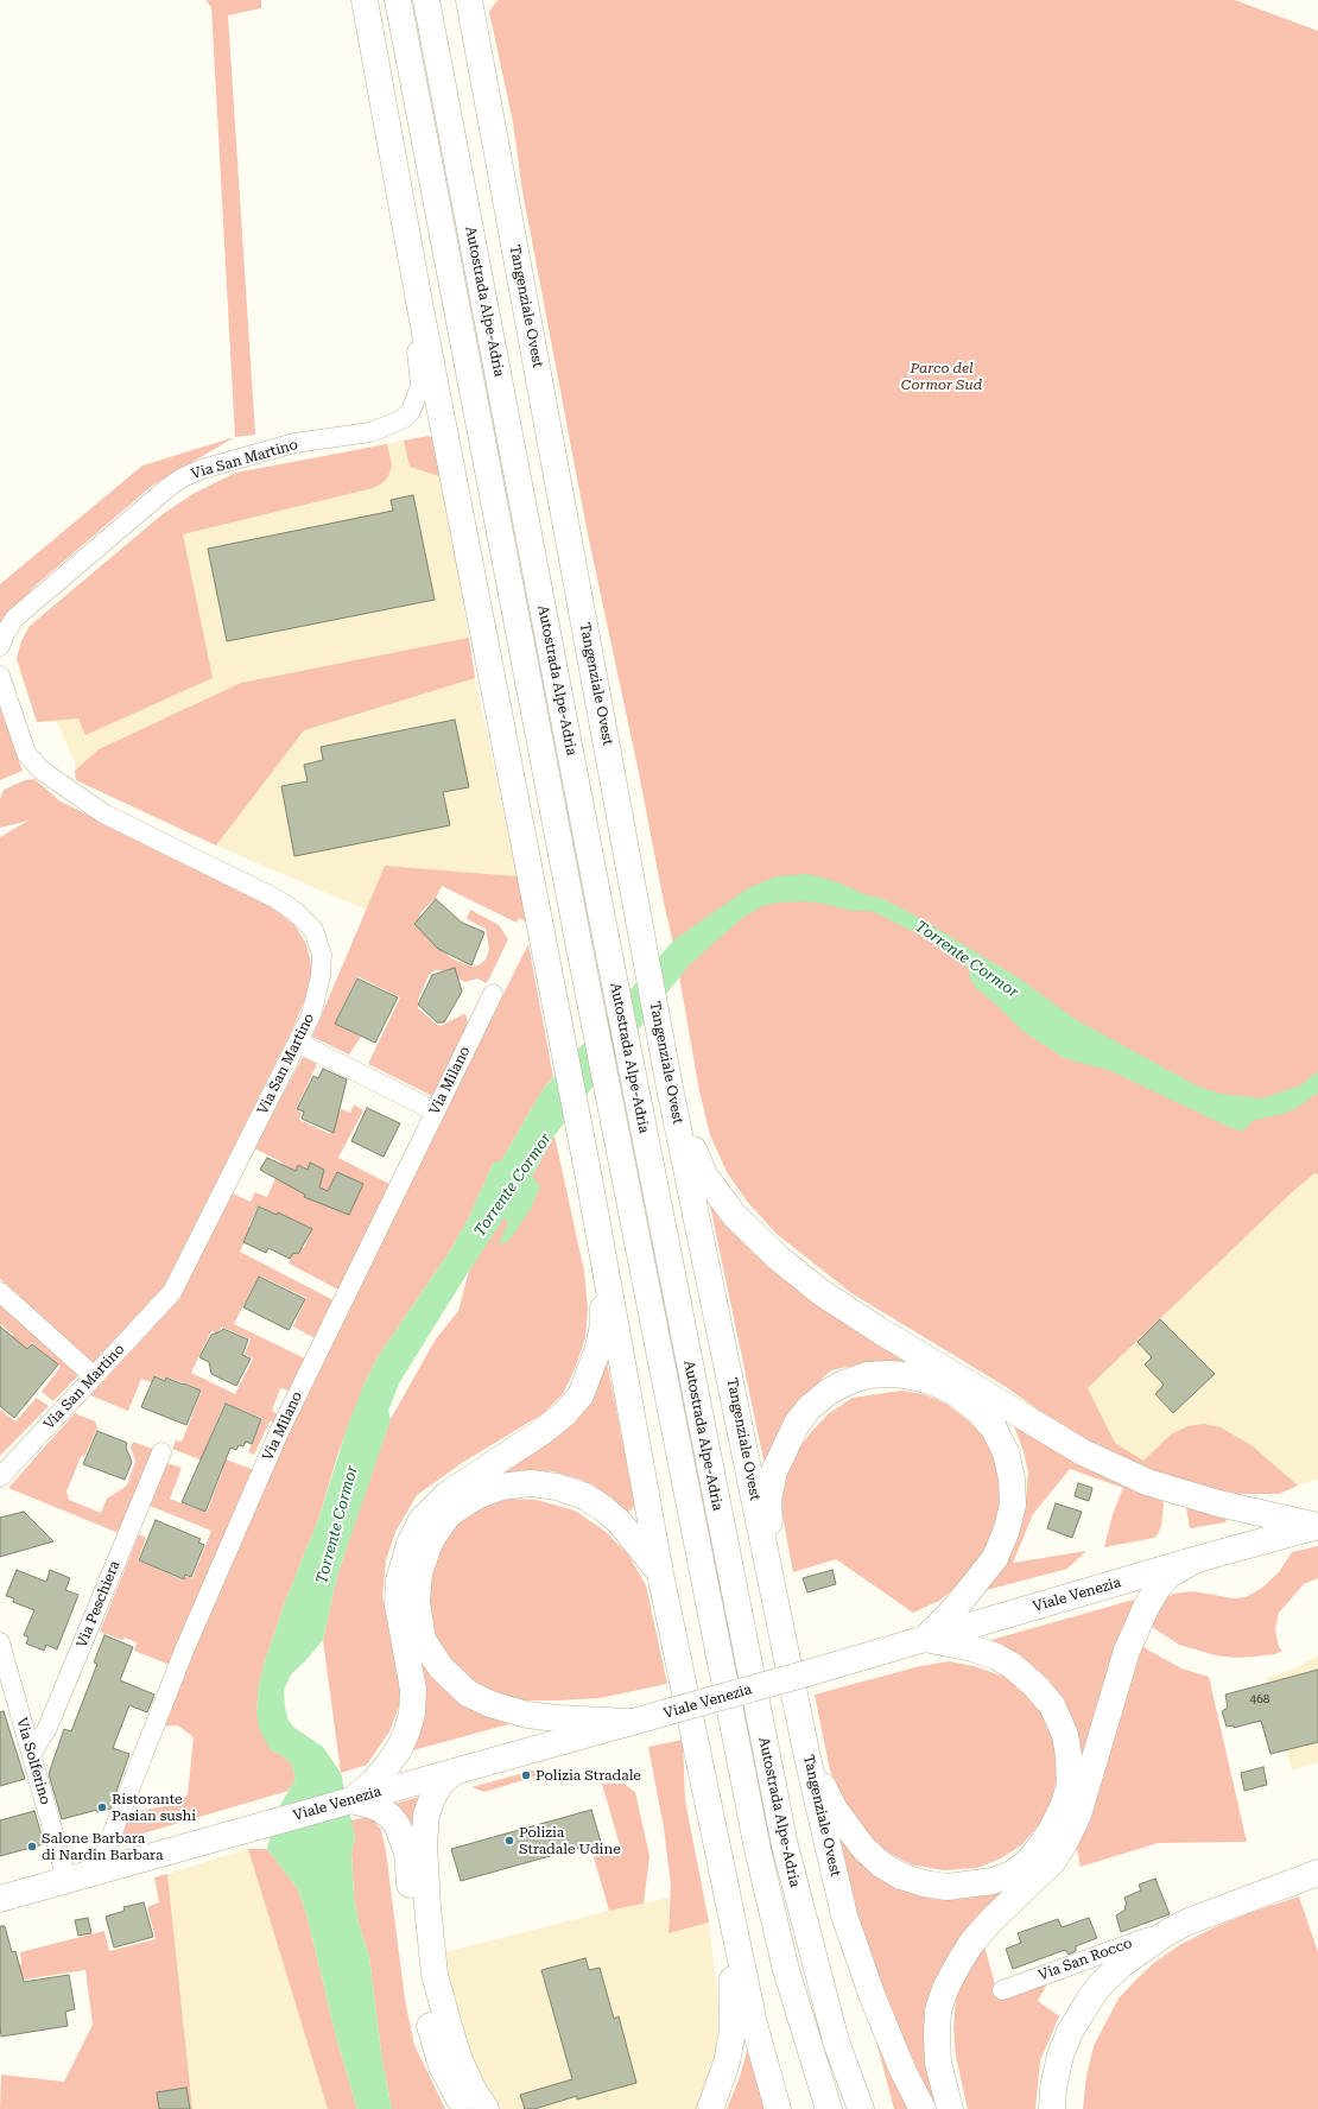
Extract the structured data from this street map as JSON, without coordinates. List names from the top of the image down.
{
  "streets": {
    "main road": [
      "Autostrada Alpe-Adria",
      "Tangenziale Ovest",
      "Viale Venezia",
      "Via San Rocco"
    ],
    "street": [
      "Via San Martino",
      "Via Milano",
      "Via Peschiera",
      "Via Solferino"
    ]
  },
  "crossings": [
    ["Via Milano", "Viale Venezia"],
    ["Viale Venezia", "Via Solferino"],
    ["Via Peschiera", "Via Solferino"]
  ],
  "water": ["Torrente Cormor"],
  "parks": ["Parco del Cormor Sud"],
  "places": [
    "Polizia Stradale",
    "Ristorante Pasian sushi",
    "Polizia Stradale Udine",
    "Salone Barbara di Nardin Barbara"
  ],
  "house_numbers": ["468"]
}
